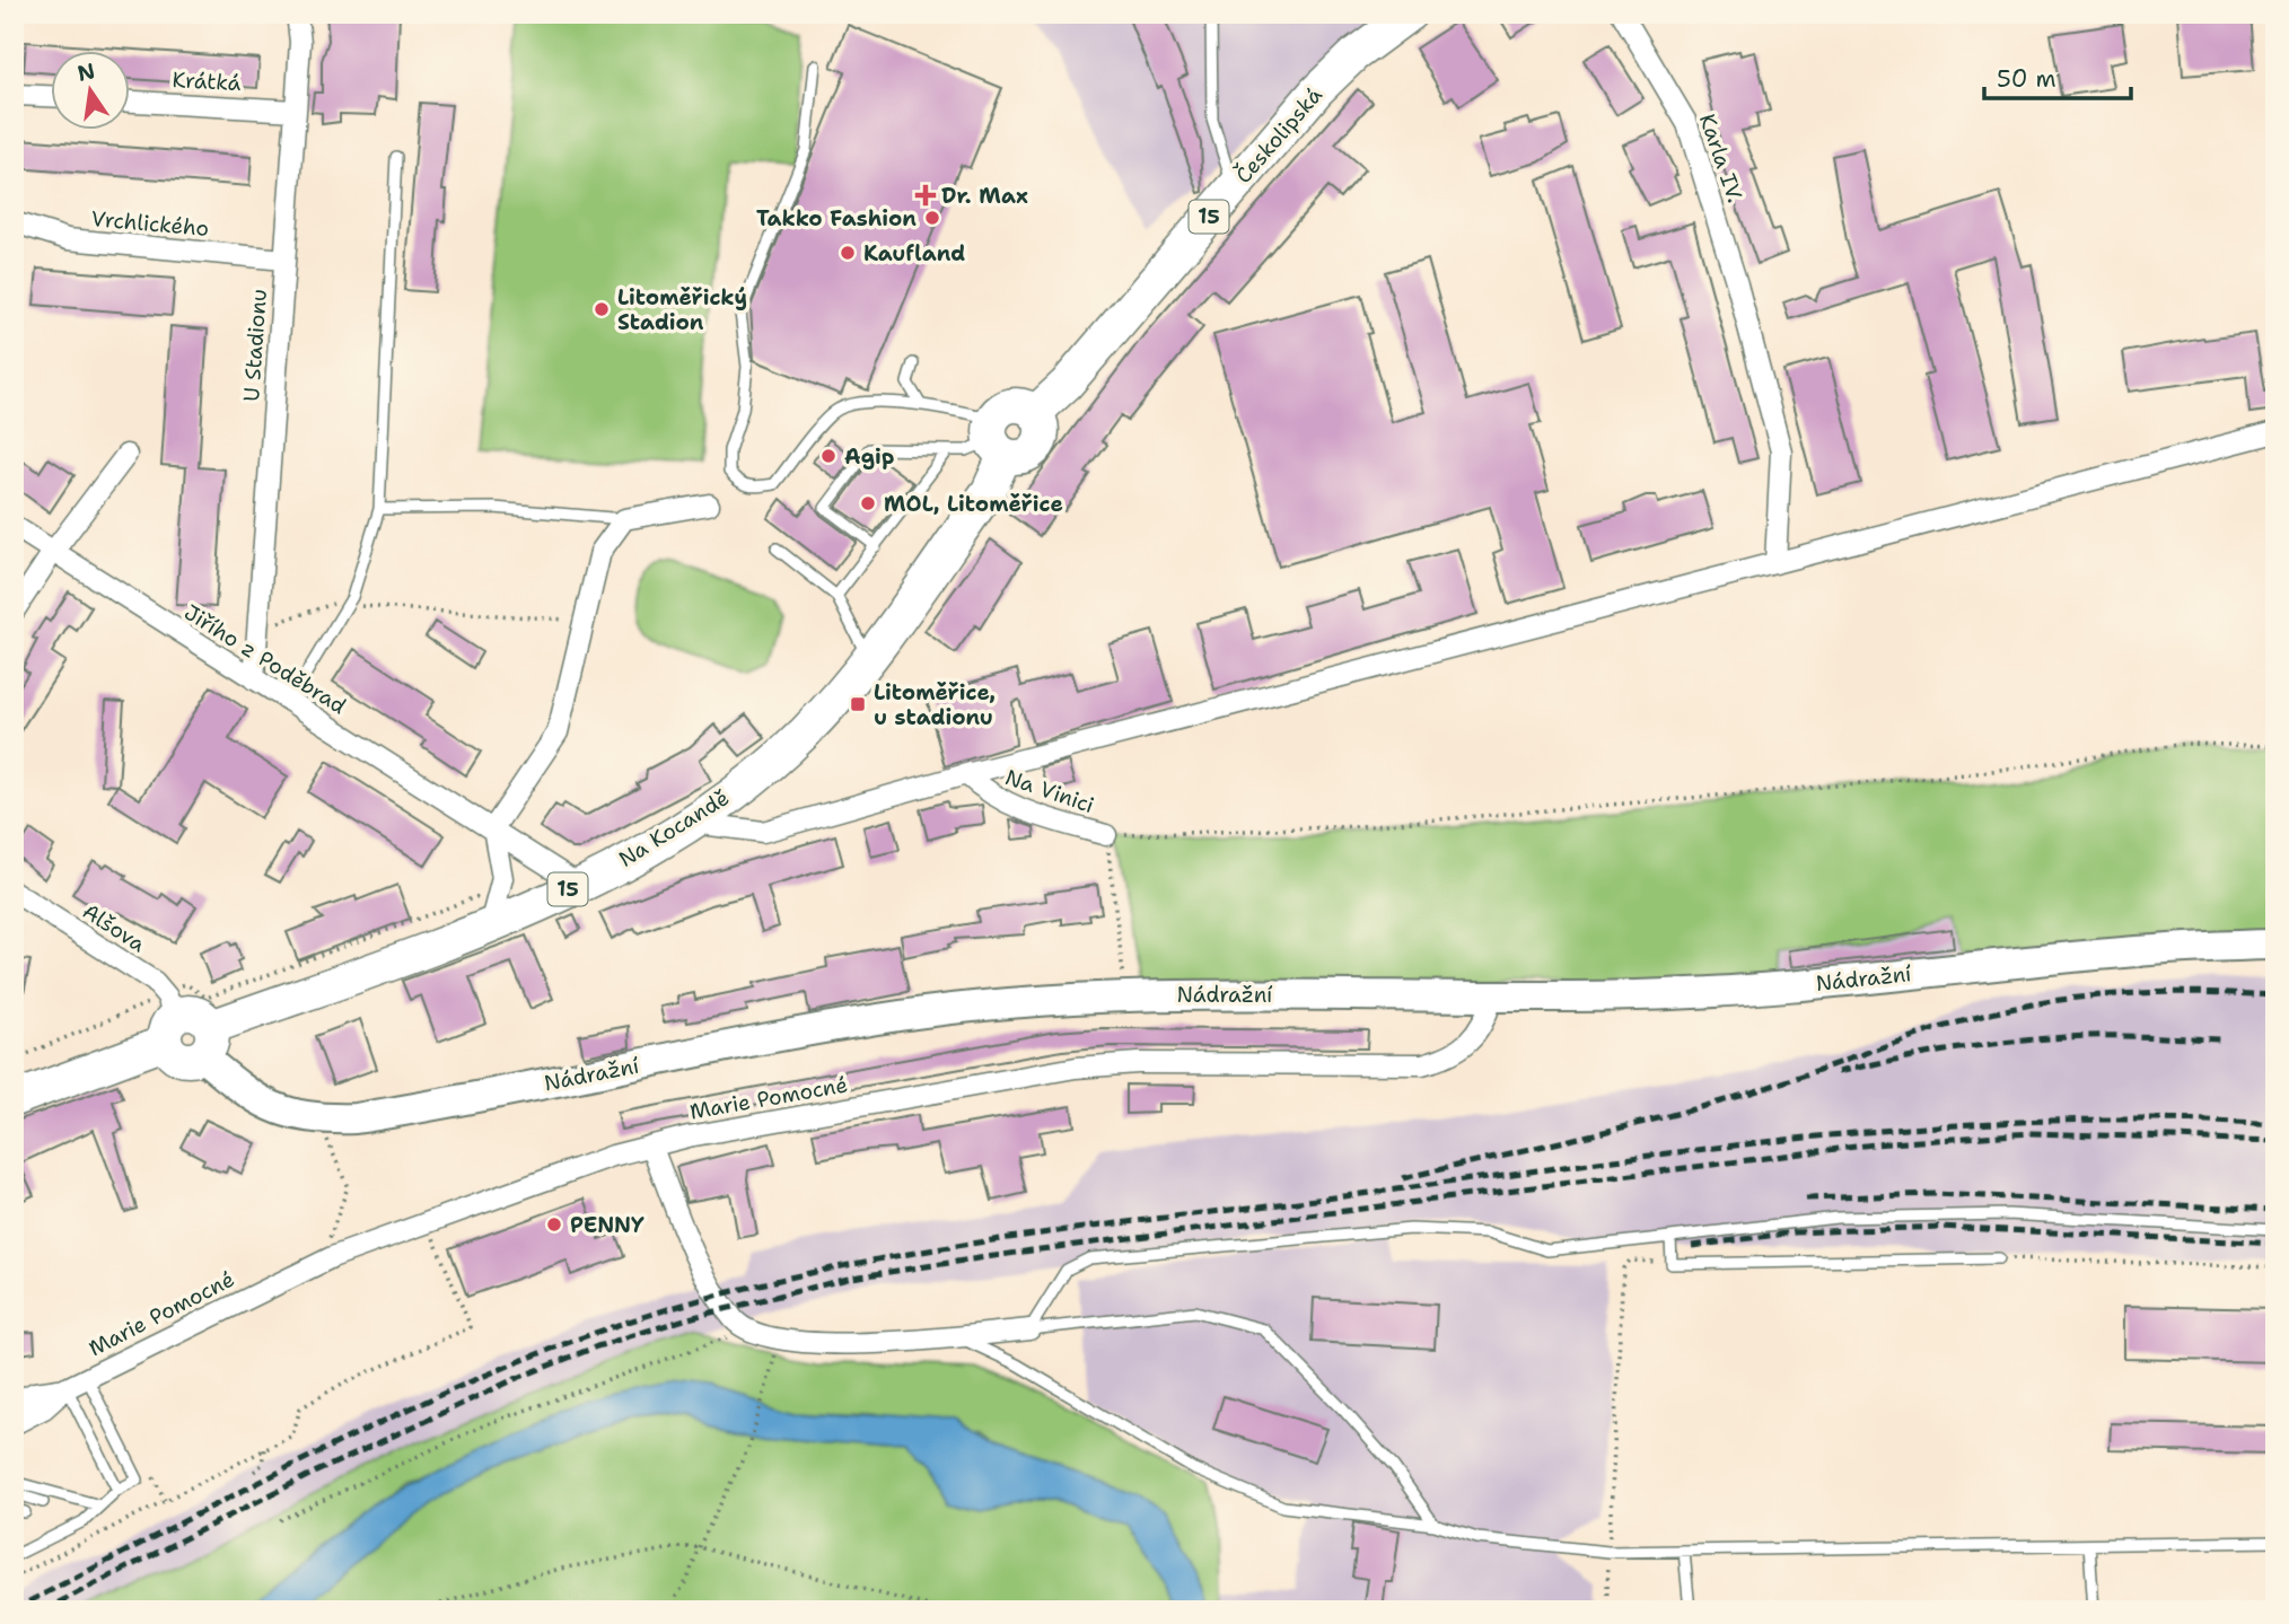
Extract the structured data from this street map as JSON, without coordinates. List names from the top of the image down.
{
  "streets": {
    "main road": [
      "Českolipská",
      "15",
      "Na Kocandě",
      "Nádražní"
    ],
    "street": [
      "Krátká",
      "Karla IV.",
      "Vrchlického",
      "U Stadionu",
      "Jiřího z Poděbrad",
      "Na Vinici",
      "Alšova",
      "Marie Pomocné"
    ]
  },
  "crossings": [
    ["Krátká", "U Stadionu"],
    ["Českolipská", "Na Kocandě"],
    ["Vrchlického", "U Stadionu"],
    ["U Stadionu", "Jiřího z Poděbrad"],
    ["Jiřího z Poděbrad", "Na Kocandě"],
    ["Na Vinici", "Nádražní"],
    ["Na Kocandě", "Nádražní"],
    ["Nádražní", "Marie Pomocné"]
  ],
  "places": {
    "health": ["Dr. Max"],
    "other": [
      "Takko Fashion",
      "Kaufland",
      "Litoměřický Stadion",
      "Agip",
      "MOL, Litoměřice",
      "PENNY"
    ],
    "transit": ["Litoměřice, u stadionu"]
  },
  "scale_bar": "50 m",
  "north": "top"
}
